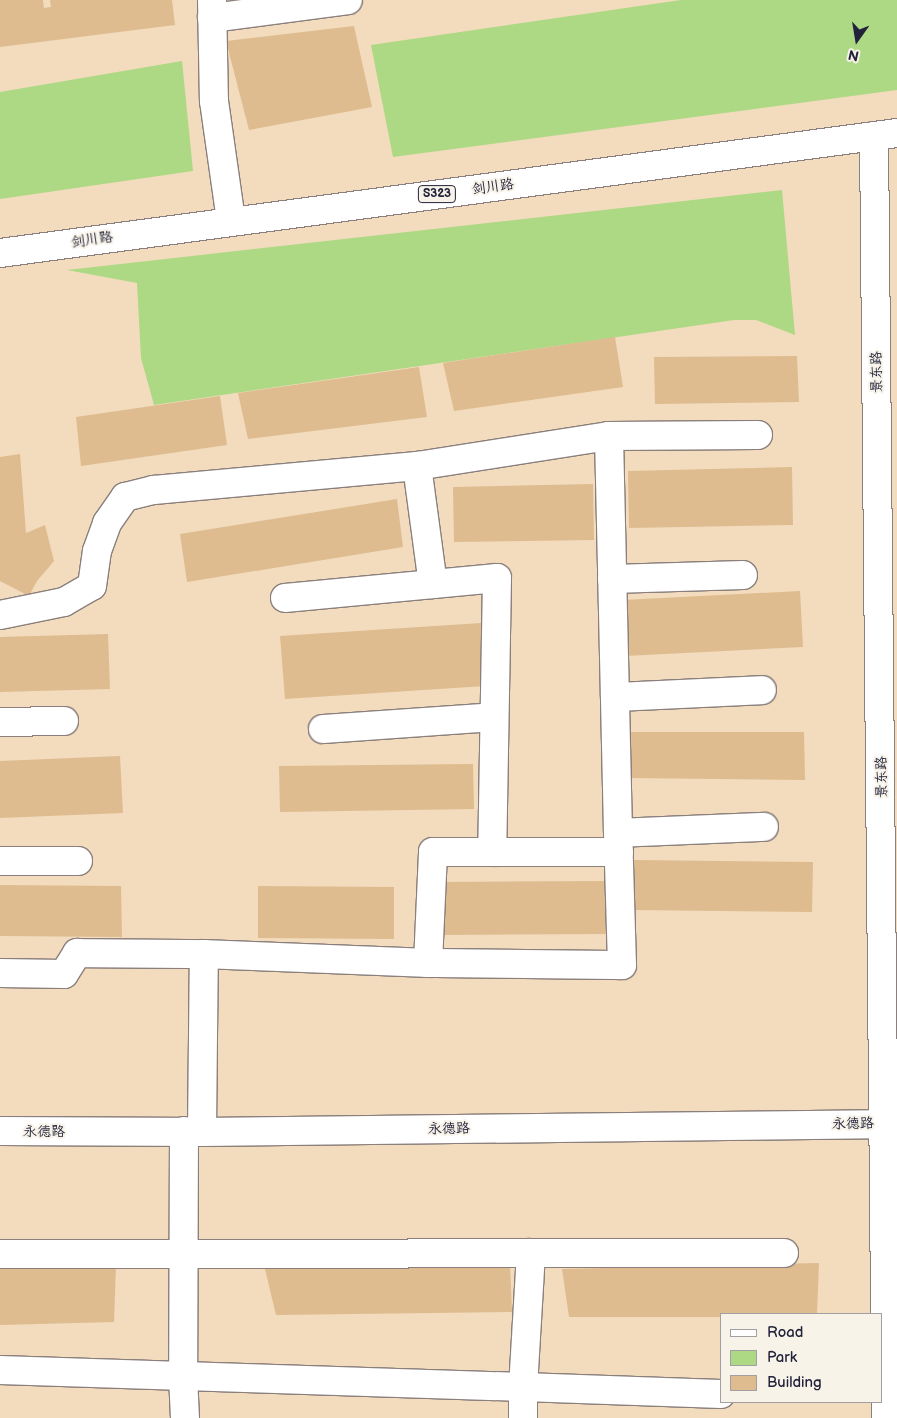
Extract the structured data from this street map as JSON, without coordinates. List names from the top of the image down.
{
  "streets": {
    "street": [
      "剑川路",
      "S323",
      "景东路",
      "永德路"
    ]
  },
  "crossings": [
    ["剑川路", "景东路"],
    ["景东路", "永德路"]
  ],
  "legend": ["Road", "Park", "Building"],
  "north": "bottom"
}
